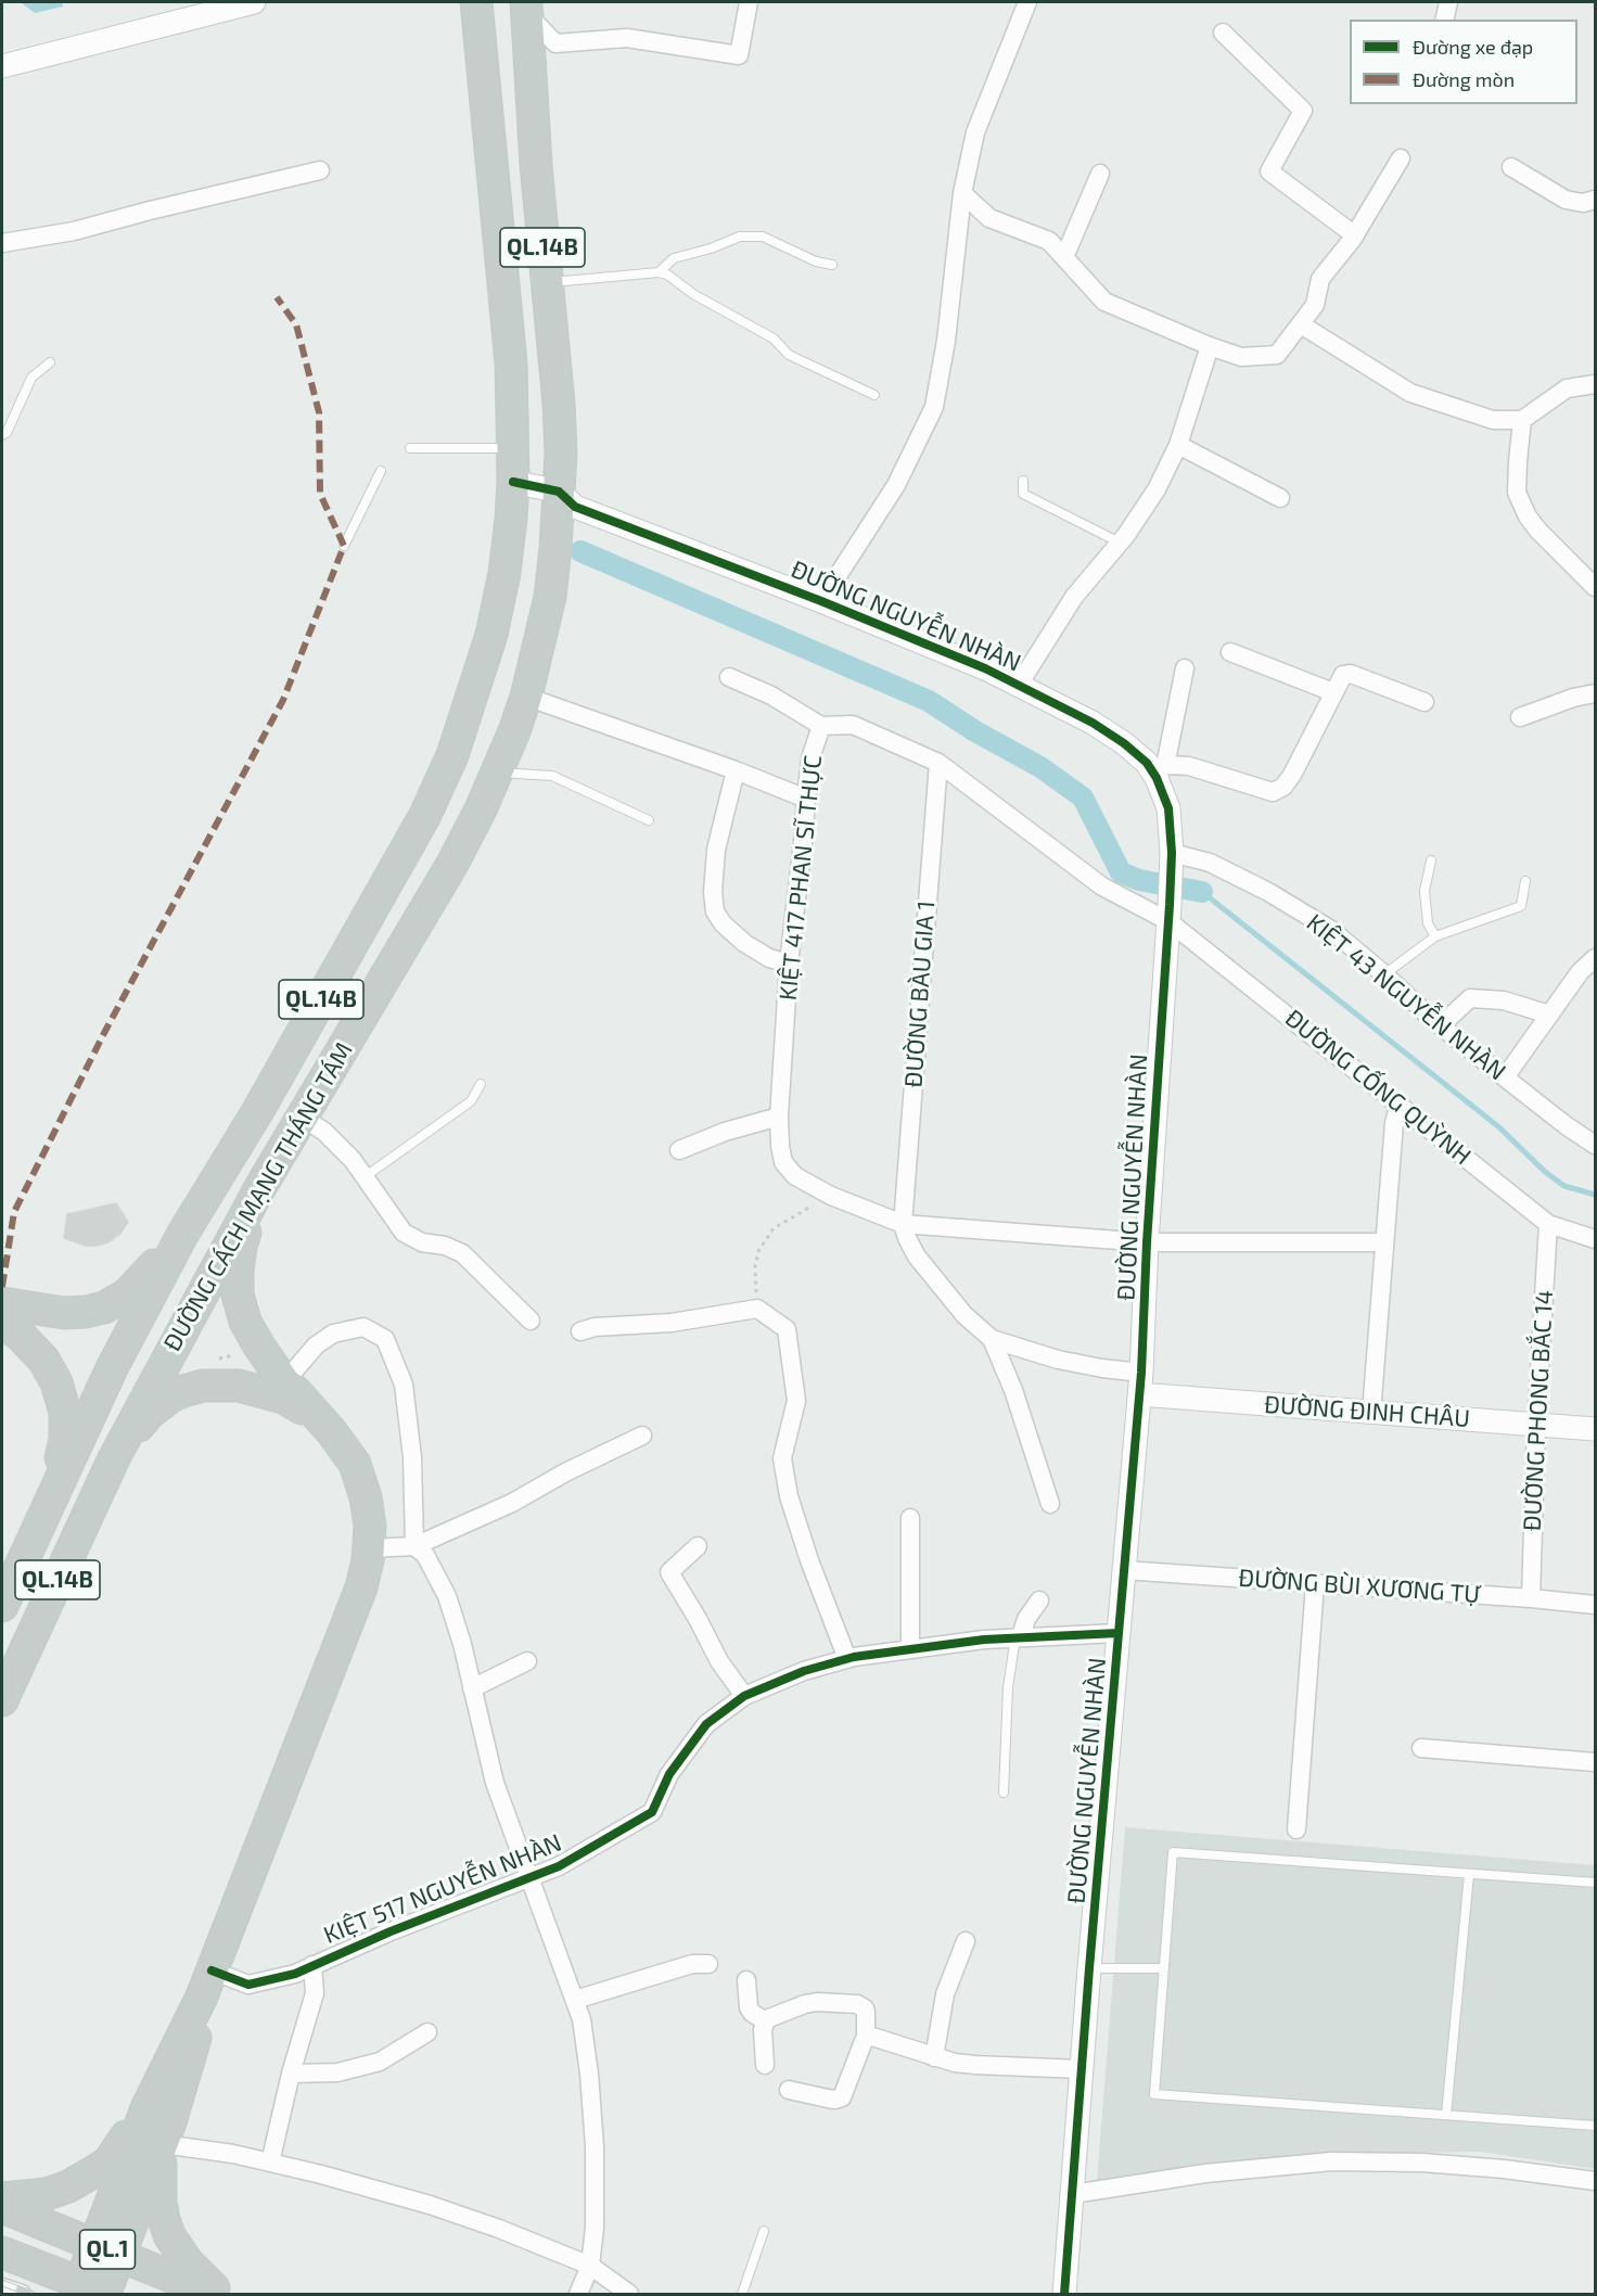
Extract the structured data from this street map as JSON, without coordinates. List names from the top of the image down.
{
  "streets": {
    "highway": ["QL.14B", "ĐƯỜNG CÁCH MẠNG THÁNG TÁM", "QL.1"],
    "street": [
      "ĐƯỜNG NGUYỄN NHÀN",
      "KIỆT 417 PHAN SĨ THỰC",
      "ĐƯỜNG BÀU GIA 1",
      "KIỆT 43 NGUYỄN NHÀN",
      "ĐƯỜNG CỐNG QUỲNH",
      "ĐƯỜNG PHONG BẮC 14",
      "ĐƯỜNG ĐINH CHÂU",
      "ĐƯỜNG BÙI XƯƠNG TỰ",
      "KIỆT 517 NGUYỄN NHÀN"
    ]
  },
  "crossings": [
    ["ĐƯỜNG NGUYỄN NHÀN", "KIỆT 417 PHAN SĨ THỰC"],
    ["ĐƯỜNG NGUYỄN NHÀN", "KIỆT 43 NGUYỄN NHÀN"],
    ["ĐƯỜNG NGUYỄN NHÀN", "ĐƯỜNG CỐNG QUỲNH"],
    ["ĐƯỜNG NGUYỄN NHÀN", "ĐƯỜNG CÁCH MẠNG THÁNG TÁM"],
    ["ĐƯỜNG NGUYỄN NHÀN", "ĐƯỜNG ĐINH CHÂU"],
    ["ĐƯỜNG NGUYỄN NHÀN", "ĐƯỜNG BÙI XƯƠNG TỰ"],
    ["ĐƯỜNG NGUYỄN NHÀN", "KIỆT 517 NGUYỄN NHÀN"],
    ["KIỆT 417 PHAN SĨ THỰC", "ĐƯỜNG BÀU GIA 1"],
    ["KIỆT 417 PHAN SĨ THỰC", "ĐƯỜNG CỐNG QUỲNH"],
    ["ĐƯỜNG CỐNG QUỲNH", "ĐƯỜNG PHONG BẮC 14"],
    ["ĐƯỜNG PHONG BẮC 14", "ĐƯỜNG ĐINH CHÂU"],
    ["ĐƯỜNG PHONG BẮC 14", "ĐƯỜNG BÙI XƯƠNG TỰ"]
  ],
  "legend": ["Đường xe đạp", "Đường mòn"]
}
